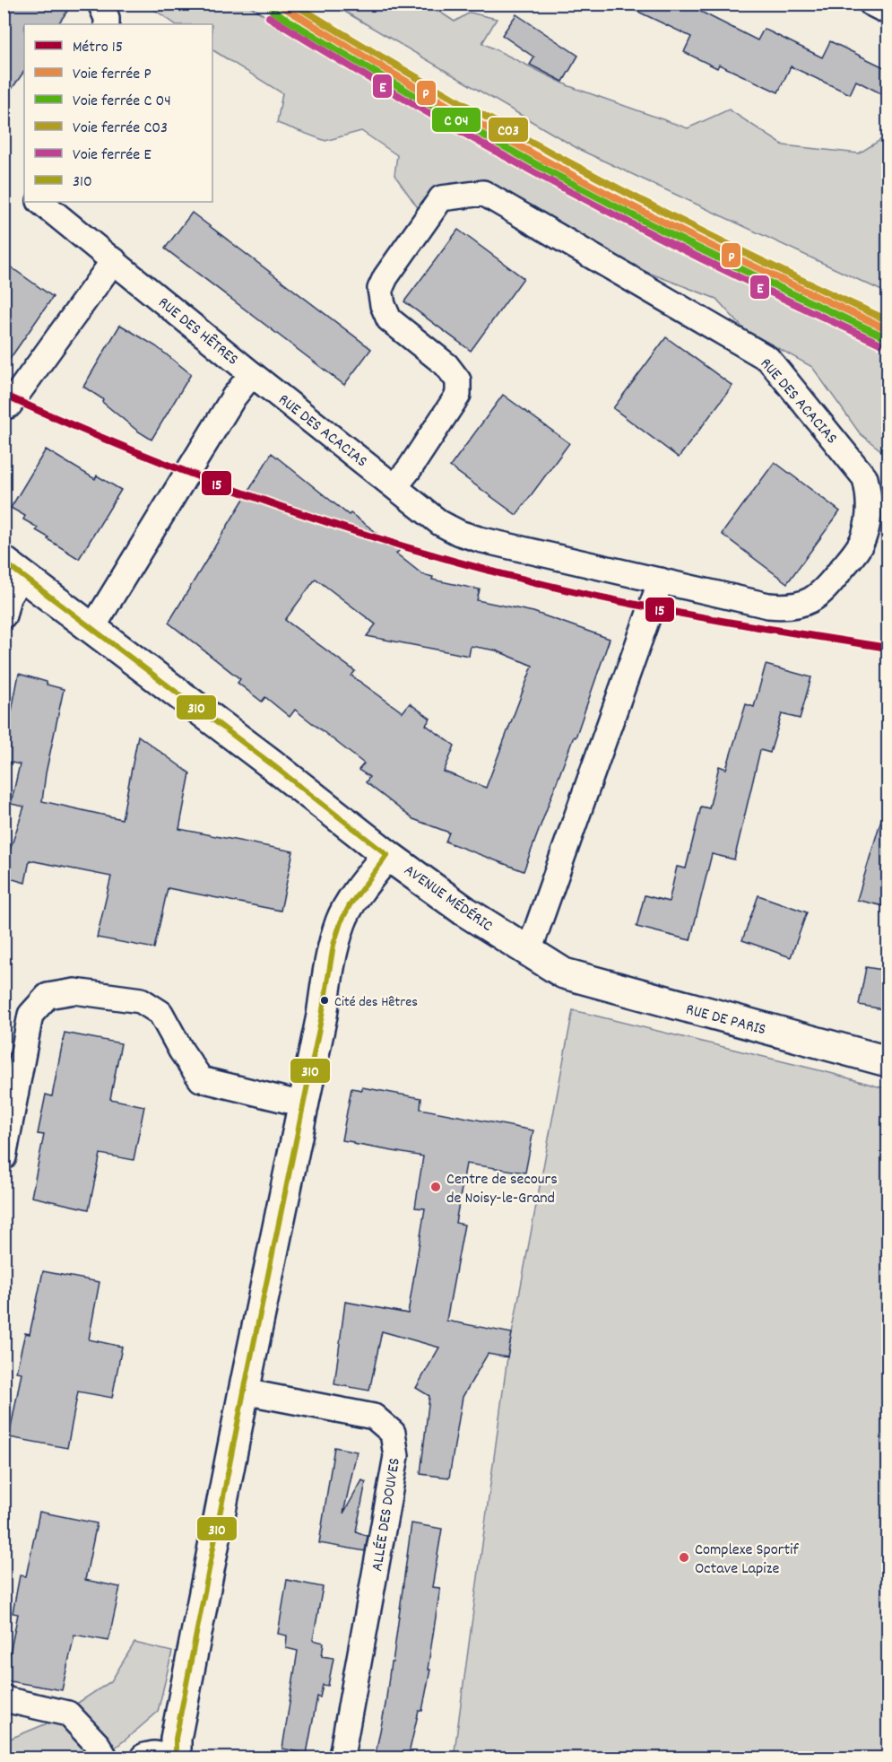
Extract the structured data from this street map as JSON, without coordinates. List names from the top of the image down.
{
  "streets": {
    "main road": ["AVENUE MÉDÉRIC", "RUE DE PARIS"],
    "street": ["RUE DES HÊTRES", "RUE DES ACACIAS", "ALLÉE DES DOUVES"]
  },
  "crossings": [
    ["RUE DES HÊTRES", "RUE DES ACACIAS"],
    ["RUE DES HÊTRES", "AVENUE MÉDÉRIC"],
    ["AVENUE MÉDÉRIC", "RUE DE PARIS"]
  ],
  "places": ["Cité des Hêtres", "Centre de secours de Noisy-le-Grand", "Complexe Sportif Octave Lapize"],
  "lines": [
    "rail line P",
    "rail line C03",
    "rail line E",
    "metro line 15",
    "transit line 310"
  ],
  "legend": [
    "Métro 15",
    "Voie ferrée P",
    "Voie ferrée C 04",
    "Voie ferrée C03",
    "Voie ferrée E",
    "310"
  ]
}
